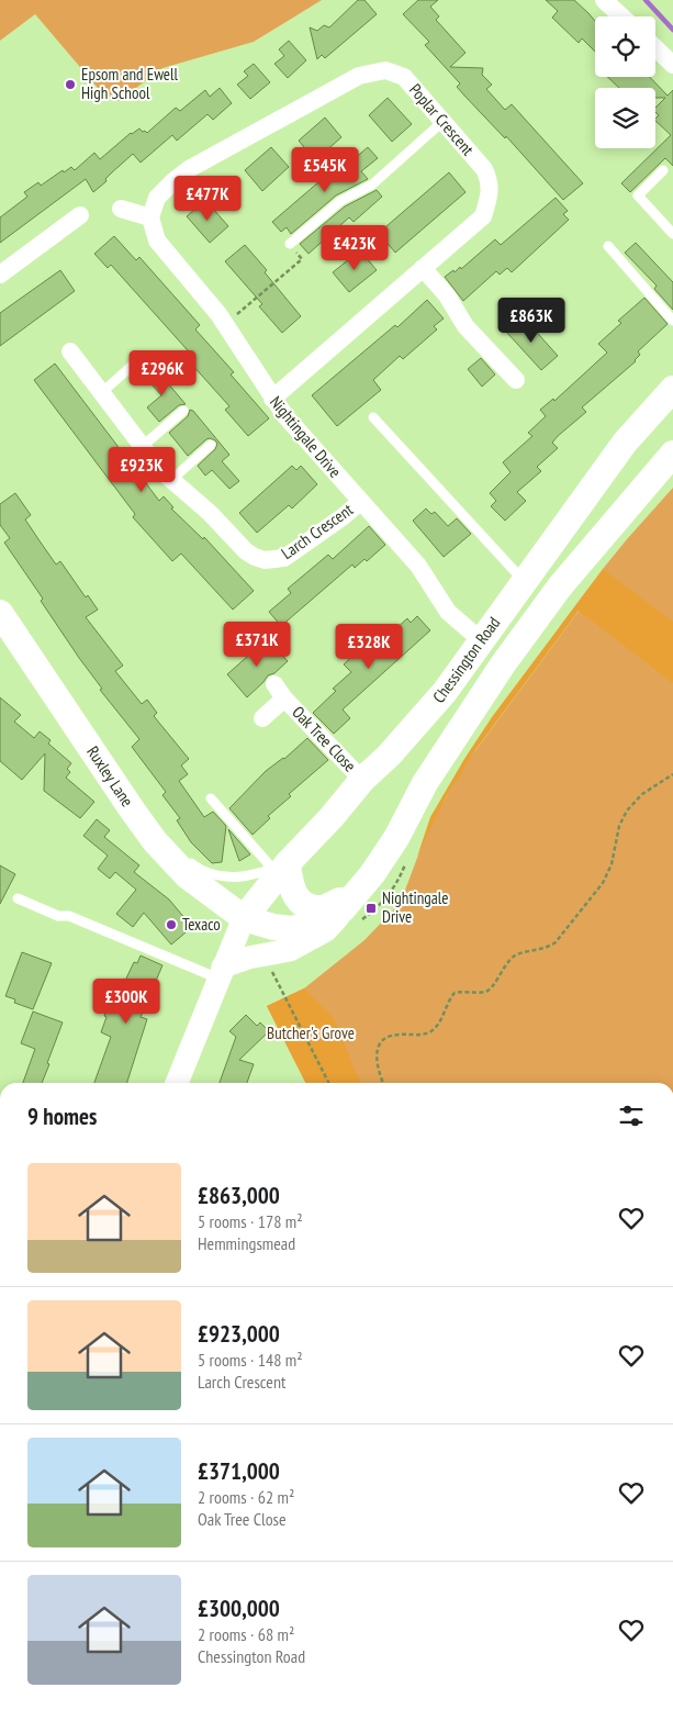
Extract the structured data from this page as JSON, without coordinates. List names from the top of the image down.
{
  "streets": {
    "main road": ["Chessington Road", "Ruxley Lane"],
    "street": [
      "Poplar Crescent",
      "Nightingale Drive",
      "Larch Crescent",
      "Oak Tree Close"
    ]
  },
  "crossings": [
    ["Poplar Crescent", "Nightingale Drive"],
    ["Nightingale Drive", "Larch Crescent"],
    ["Nightingale Drive", "Chessington Road"],
    ["Chessington Road", "Oak Tree Close"],
    ["Chessington Road", "Ruxley Lane"]
  ],
  "parks": ["Butcher's Grove"],
  "places": {
    "other": ["Epsom and Ewell High School", "Texaco"],
    "transit": ["Nightingale Drive"]
  },
  "page": {
    "price": [
      "£545K",
      "£477K",
      "£423K",
      "£863K",
      "£296K",
      "£923K",
      "£371K",
      "£328K",
      "£300K"
    ],
    "heading": "9 homes",
    "list": [
      {
        "name": "£863,000",
        "note": "5 rooms · 178 m² · Hemmingsmead"
      },
      {
        "name": "£923,000",
        "note": "5 rooms · 148 m² · Larch Crescent"
      },
      {
        "name": "£371,000",
        "note": "2 rooms · 62 m² · Oak Tree Close"
      },
      {
        "name": "£300,000",
        "note": "2 rooms · 68 m² · Chessington Road"
      }
    ]
  }
}
